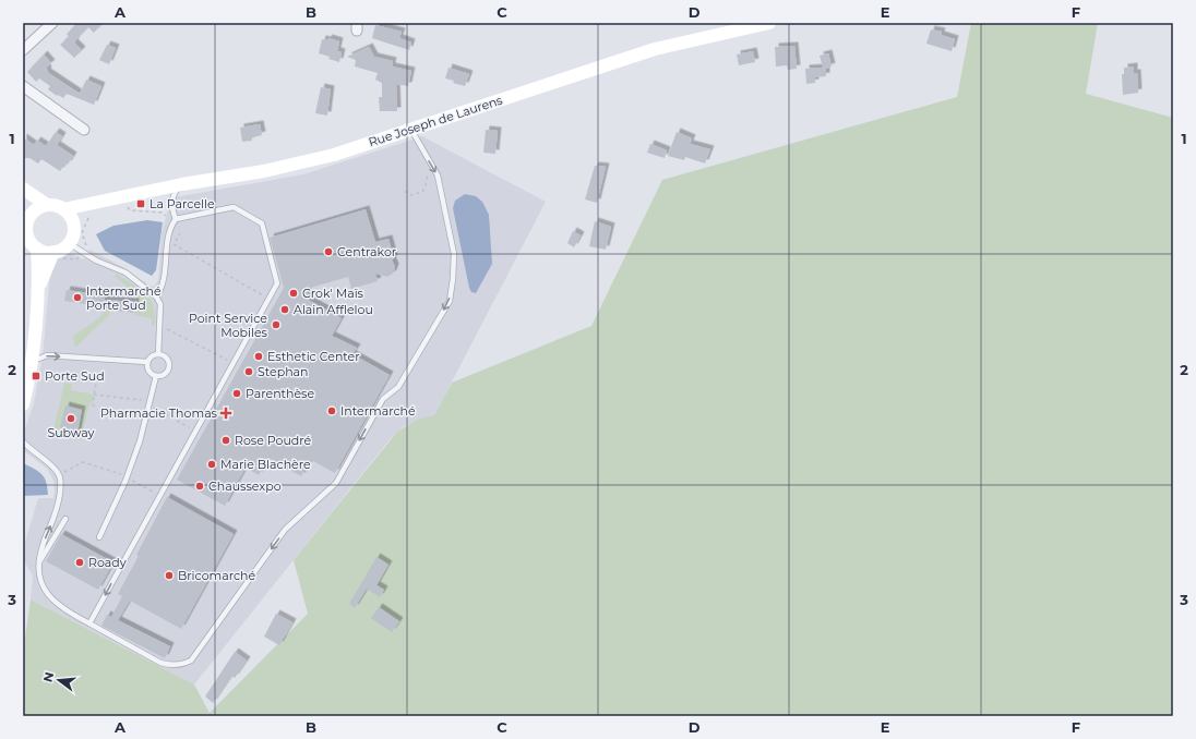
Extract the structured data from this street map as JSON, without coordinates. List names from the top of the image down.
{
  "streets": {
    "main road": ["Rue Joseph de Laurens"]
  },
  "places": {
    "transit": ["La Parcelle", "Porte Sud"],
    "other": [
      "Centrakor",
      "Crok' Maïs",
      "Intermarché Porte Sud",
      "Alain Afflelou",
      "Point Service Mobiles",
      "Esthetic Center",
      "Stephan",
      "Parenthèse",
      "Intermarché",
      "Subway",
      "Rose Poudré",
      "Marie Blachère",
      "Chaussexpo",
      "Roady",
      "Bricomarché"
    ],
    "health": ["Pharmacie Thomas"]
  },
  "north": "left",
  "grid": {
    "columns": [
      "A",
      "B",
      "C",
      "D",
      "E",
      "F"
    ],
    "rows": ["1", "2", "3"]
  }
}
